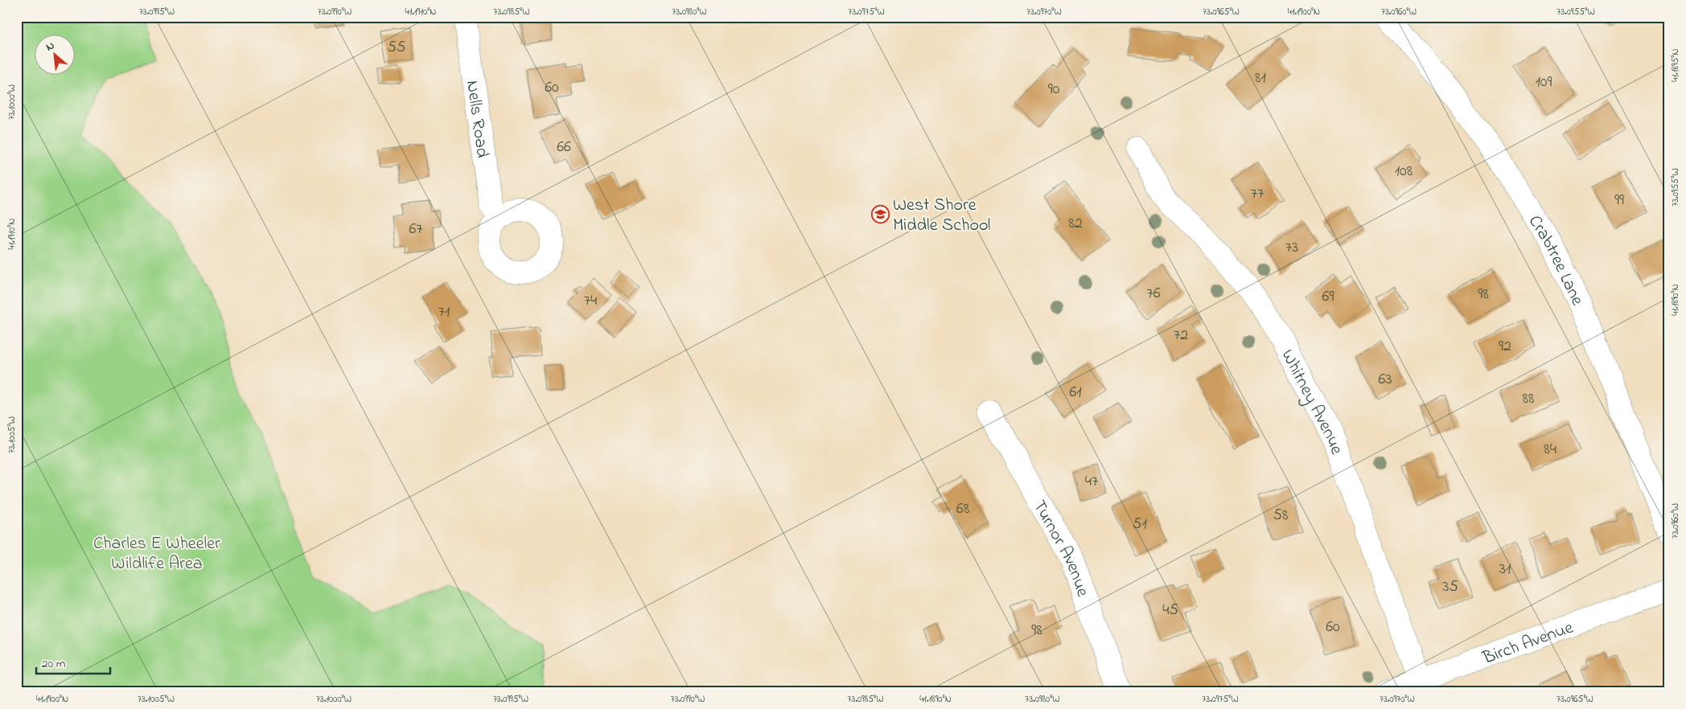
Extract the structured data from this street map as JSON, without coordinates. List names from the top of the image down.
{
  "streets": {
    "street": [
      "Nells Road",
      "Crabtree Lane",
      "Whitney Avenue",
      "Turnor Avenue",
      "Birch Avenue"
    ]
  },
  "crossings": [
    ["Whitney Avenue", "Birch Avenue"]
  ],
  "parks": ["Charles E Wheeler Wildlife Area"],
  "places": {
    "school or university": ["West Shore Middle School"]
  },
  "house_numbers": [
    "55",
    "81",
    "109",
    "60",
    "90",
    "66",
    "108",
    "77",
    "99",
    "82",
    "67",
    "73",
    "76",
    "98",
    "69",
    "74",
    "71",
    "72",
    "92",
    "63",
    "61",
    "88",
    "84",
    "47",
    "68",
    "58",
    "51",
    "31",
    "35",
    "45",
    "60",
    "98"
  ],
  "scale_bar": "20 m",
  "north": "top left",
  "coordinates": [
    "73.0995°W",
    "73.0990°W",
    "41.1910°N",
    "73.0985°W",
    "73.0980°W",
    "73.0975°W",
    "73.0970°W",
    "73.0965°W",
    "41.1900°N",
    "73.0960°W",
    "73.0955°W",
    "41.1895°N",
    "73.1000°W",
    "41.1890°N",
    "73.1005°W"
  ]
}
